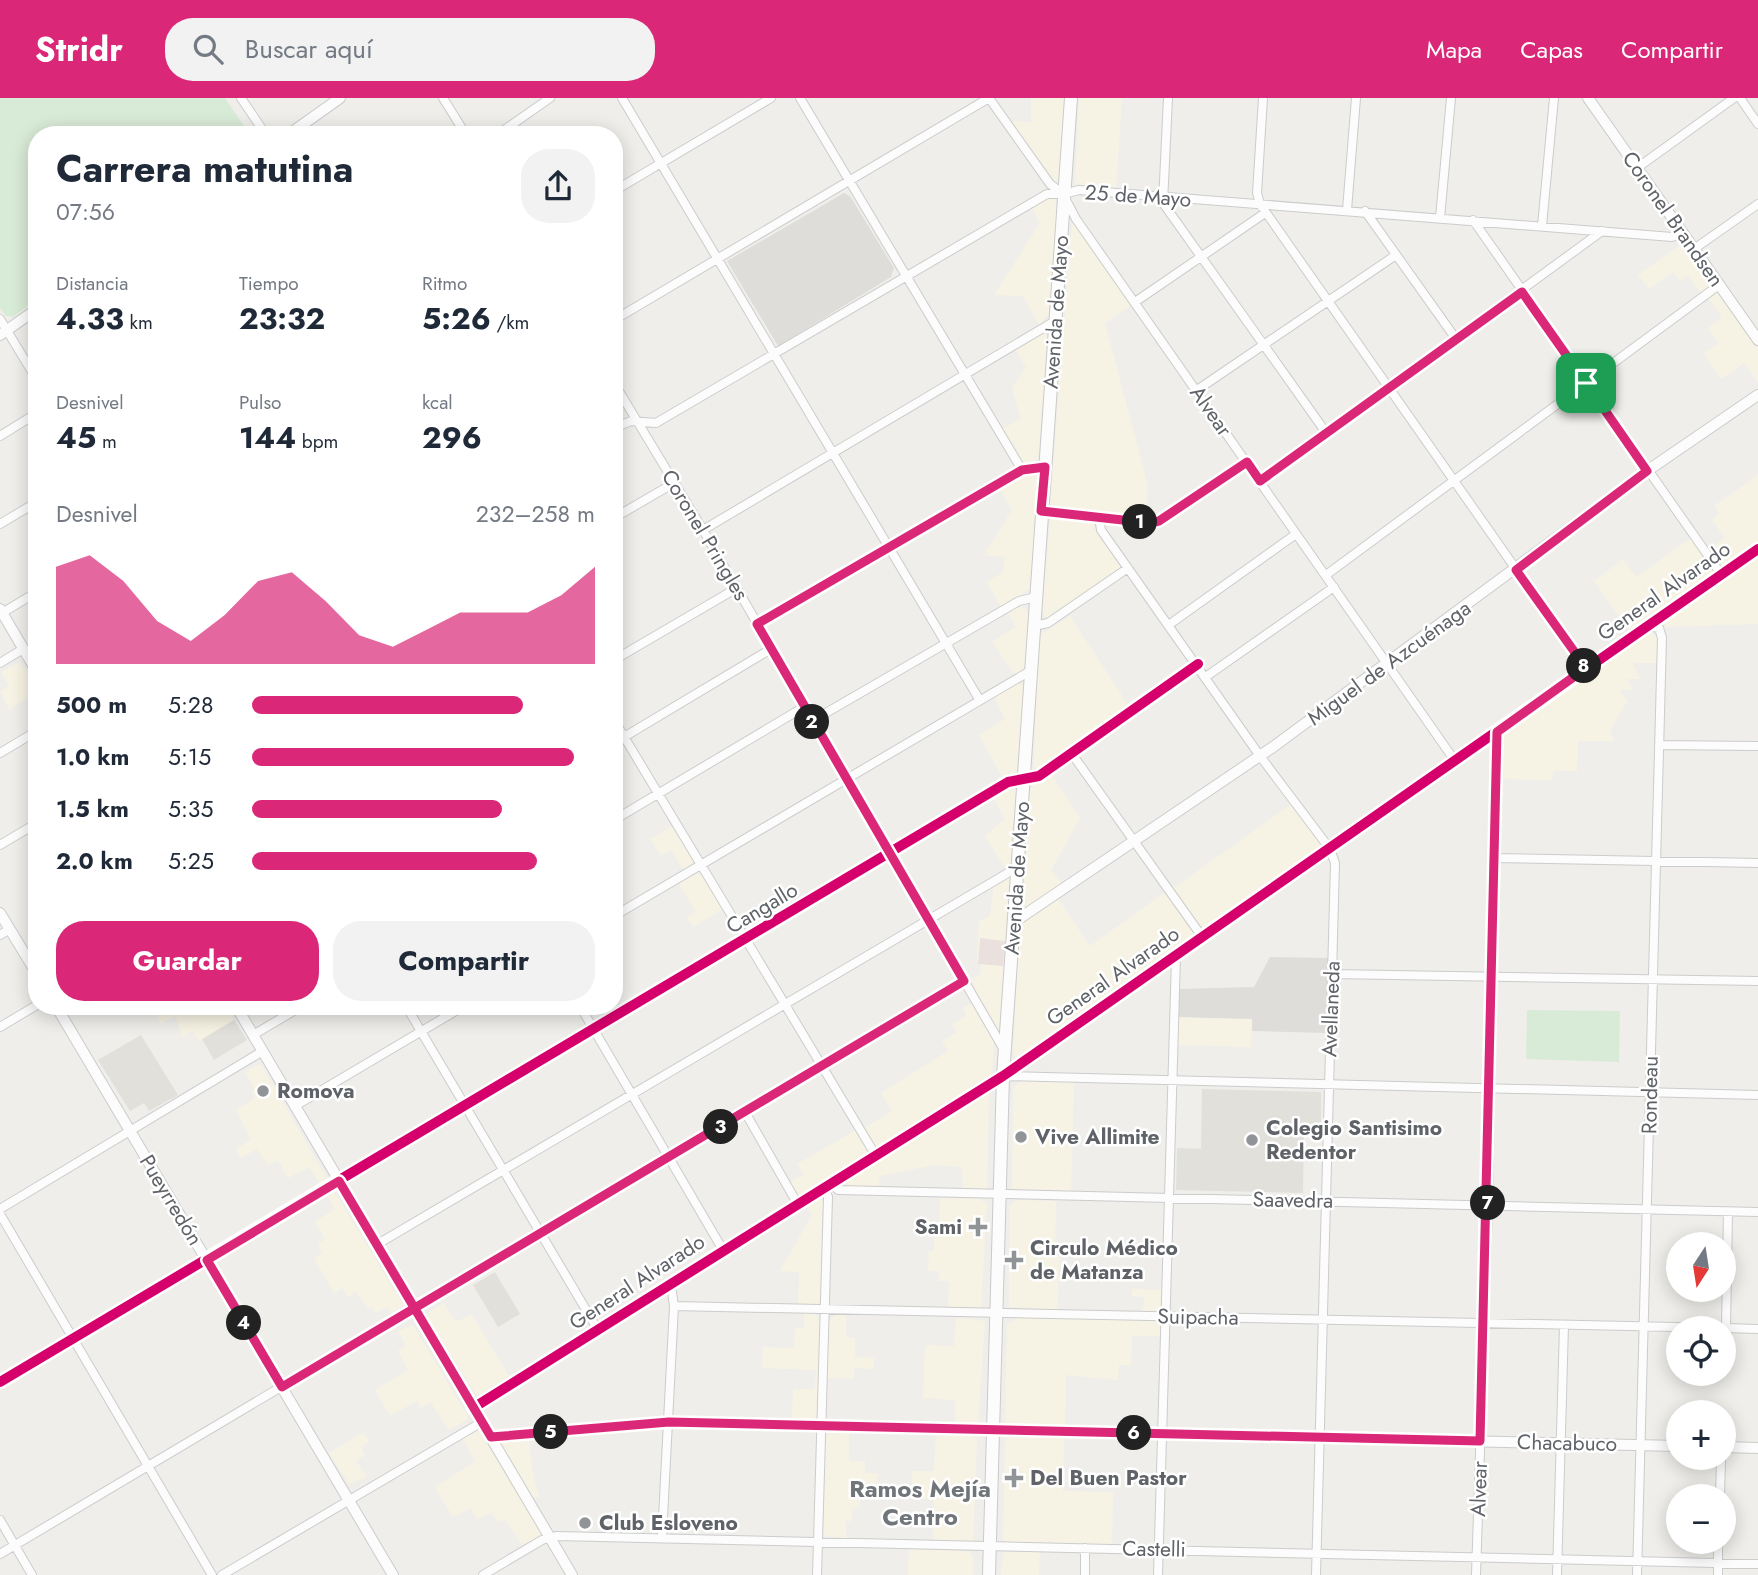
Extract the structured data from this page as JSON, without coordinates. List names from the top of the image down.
{
  "streets": {
    "main road": ["Avenida de Mayo"],
    "street": [
      "25 de Mayo",
      "Coronel Brandsen",
      "Alvear",
      "Coronel Pringles",
      "General Alvarado",
      "Miguel de Azcuénaga",
      "Cangallo",
      "Avellaneda",
      "Rondeau",
      "Pueyrredón",
      "Saavedra",
      "Suipacha",
      "Chacabuco",
      "Castelli"
    ]
  },
  "crossings": [
    ["25 de Mayo", "Coronel Brandsen"],
    ["25 de Mayo", "Avenida de Mayo"],
    ["25 de Mayo", "Alvear"],
    ["25 de Mayo", "Coronel Pringles"],
    ["Avenida de Mayo", "Alvear"],
    ["Avenida de Mayo", "Coronel Pringles"],
    ["Avenida de Mayo", "General Alvarado"],
    ["Avenida de Mayo", "Miguel de Azcuénaga"],
    ["Avenida de Mayo", "Cangallo"],
    ["Avenida de Mayo", "Saavedra"],
    ["Avenida de Mayo", "Suipacha"],
    ["Avenida de Mayo", "Chacabuco"],
    ["Avenida de Mayo", "Castelli"],
    ["Alvear", "General Alvarado"],
    ["Alvear", "Miguel de Azcuénaga"],
    ["Alvear", "Saavedra"],
    ["Alvear", "Suipacha"],
    ["Alvear", "Chacabuco"],
    ["Alvear", "Castelli"],
    ["Coronel Pringles", "Cangallo"],
    ["General Alvarado", "Avellaneda"],
    ["General Alvarado", "Rondeau"],
    ["General Alvarado", "Saavedra"],
    ["Miguel de Azcuénaga", "Avellaneda"],
    ["Cangallo", "Avellaneda"],
    ["Cangallo", "Pueyrredón"],
    ["Avellaneda", "Saavedra"],
    ["Avellaneda", "Suipacha"],
    ["Avellaneda", "Chacabuco"],
    ["Avellaneda", "Castelli"],
    ["Rondeau", "Saavedra"],
    ["Rondeau", "Suipacha"],
    ["Rondeau", "Chacabuco"],
    ["Rondeau", "Castelli"]
  ],
  "districts": ["Ramos Mejía Centro"],
  "places": {
    "other": [
      "Romova",
      "Vive Allimite",
      "Colegio Santisimo Redentor",
      "Club Esloveno"
    ],
    "health": ["Sami", "Circulo Médico de Matanza", "Del Buen Pastor"]
  },
  "north": "bottom",
  "page": {
    "header": "Stridr",
    "search": "Buscar aquí",
    "nav": ["Mapa", "Capas", "Compartir"],
    "heading": ["Carrera matutina", "07:56"],
    "stats": [
      ["Distancia", "4.33 km"],
      ["Tiempo", "23:32"],
      ["Ritmo", "5:26 /km"],
      ["Desnivel", "45 m"],
      ["Pulso", "144 bpm"],
      ["kcal", "296"]
    ],
    "chart": ["Desnivel", "232–258 m"],
    "pins": [
      "1",
      "8",
      "2",
      "3",
      "7",
      "4",
      "5",
      "6"
    ],
    "list": [
      {
        "name": "500 m",
        "note": "5:28"
      },
      {
        "name": "1.0 km",
        "note": "5:15"
      },
      {
        "name": "1.5 km",
        "note": "5:35"
      },
      {
        "name": "2.0 km",
        "note": "5:25"
      }
    ],
    "buttons": ["Guardar", "Compartir"],
    "map_buttons": ["+", "−"]
  }
}
